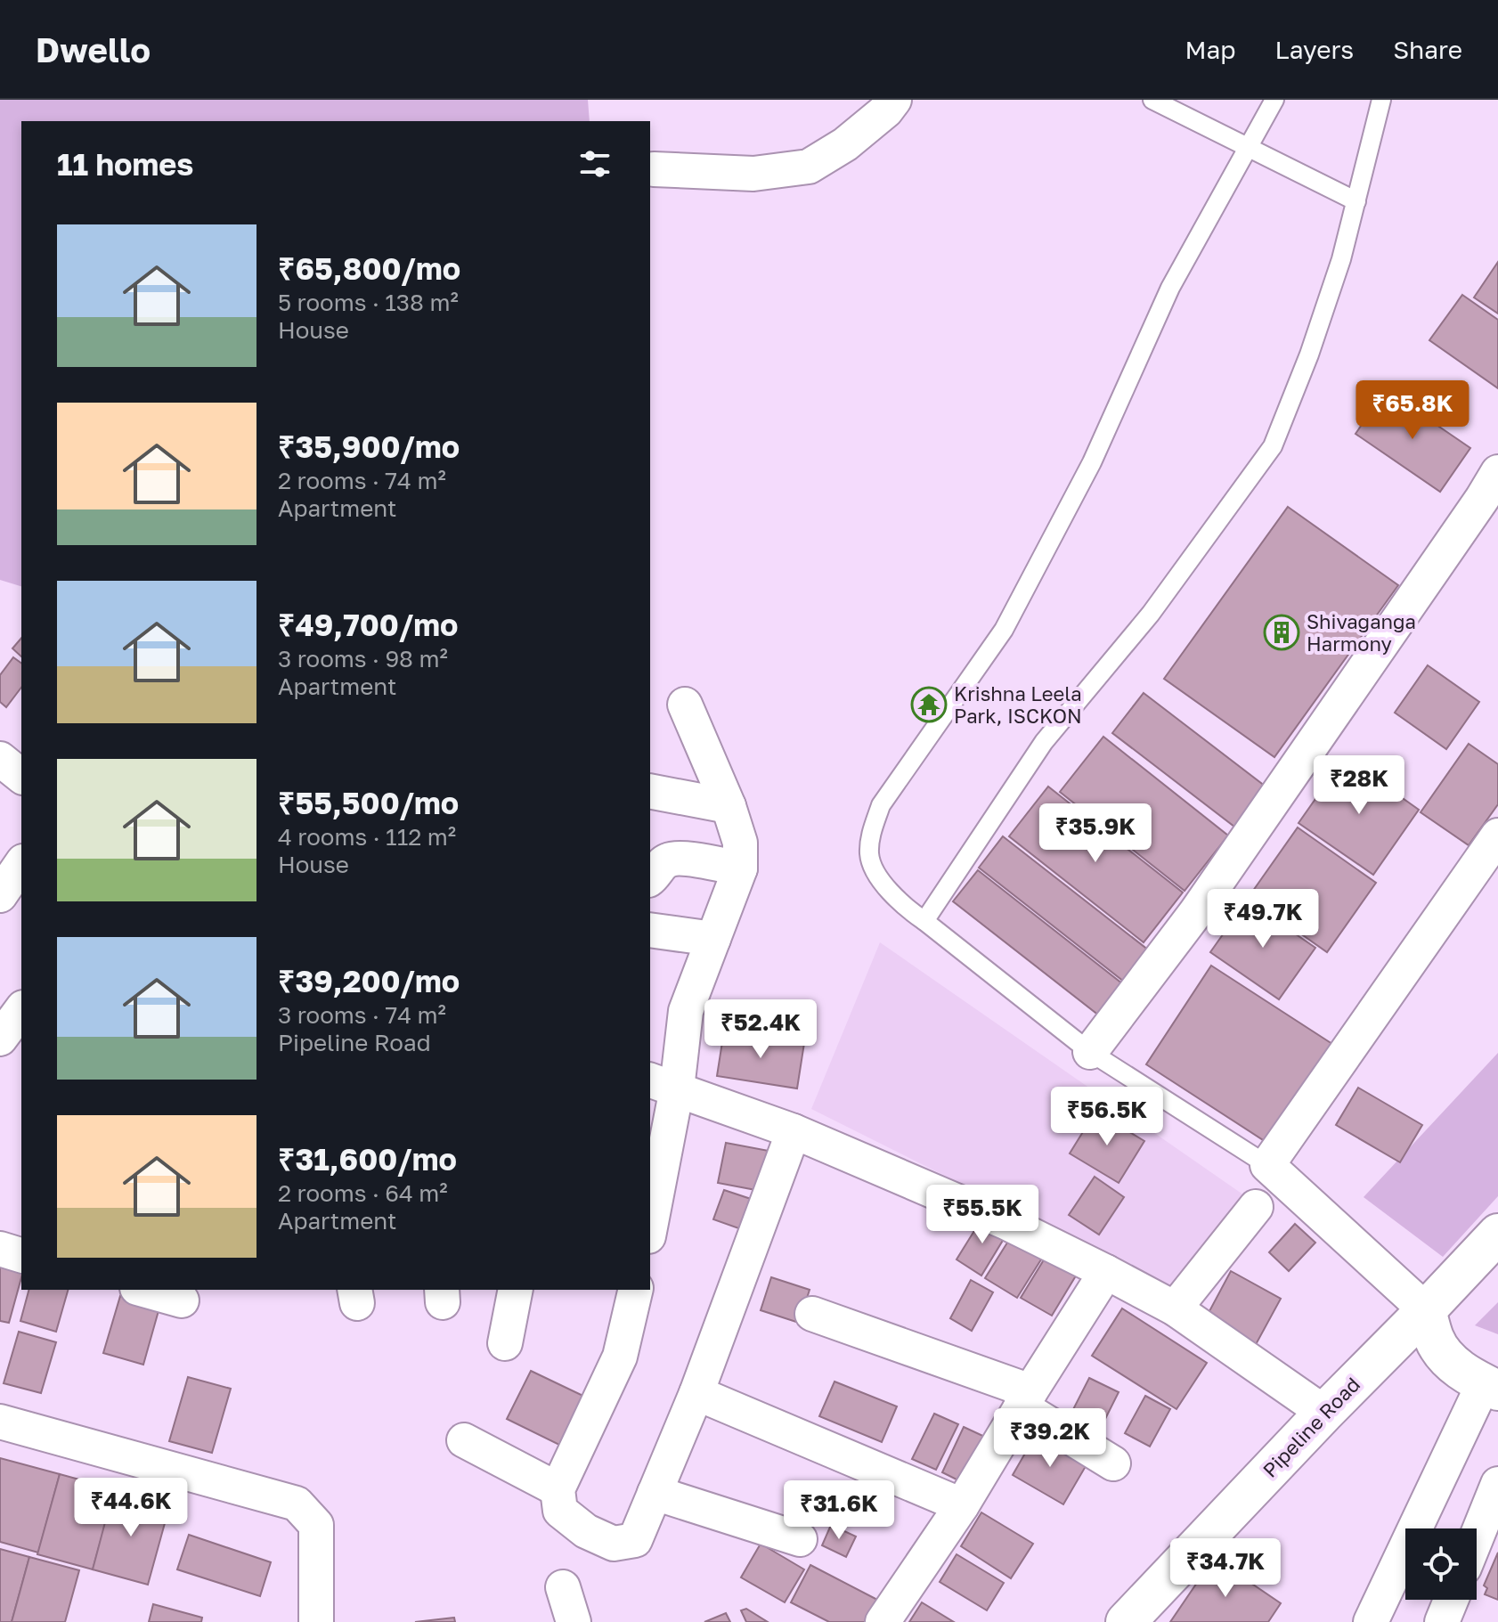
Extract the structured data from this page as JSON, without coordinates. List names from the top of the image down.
{
  "streets": {
    "street": ["Pipeline Road"]
  },
  "places": {
    "building": ["Shivaganga Harmony"],
    "temple": ["Krishna Leela Park, ISCKON"]
  },
  "page": {
    "header": "Dwello",
    "nav": ["Map", "Layers", "Share"],
    "heading": "11 homes",
    "list": [
      {
        "name": "₹65,800/mo",
        "note": "5 rooms · 138 m² · House"
      },
      {
        "name": "₹35,900/mo",
        "note": "2 rooms · 74 m² · Apartment"
      },
      {
        "name": "₹49,700/mo",
        "note": "3 rooms · 98 m² · Apartment"
      },
      {
        "name": "₹55,500/mo",
        "note": "4 rooms · 112 m² · House"
      },
      {
        "name": "₹39,200/mo",
        "note": "3 rooms · 74 m² · Pipeline Road"
      },
      {
        "name": "₹31,600/mo",
        "note": "2 rooms · 64 m² · Apartment"
      }
    ],
    "price": [
      "₹65.8K",
      "₹28K",
      "₹35.9K",
      "₹49.7K",
      "₹52.4K",
      "₹56.5K",
      "₹55.5K",
      "₹39.2K",
      "₹44.6K",
      "₹31.6K",
      "₹34.7K"
    ]
  }
}
